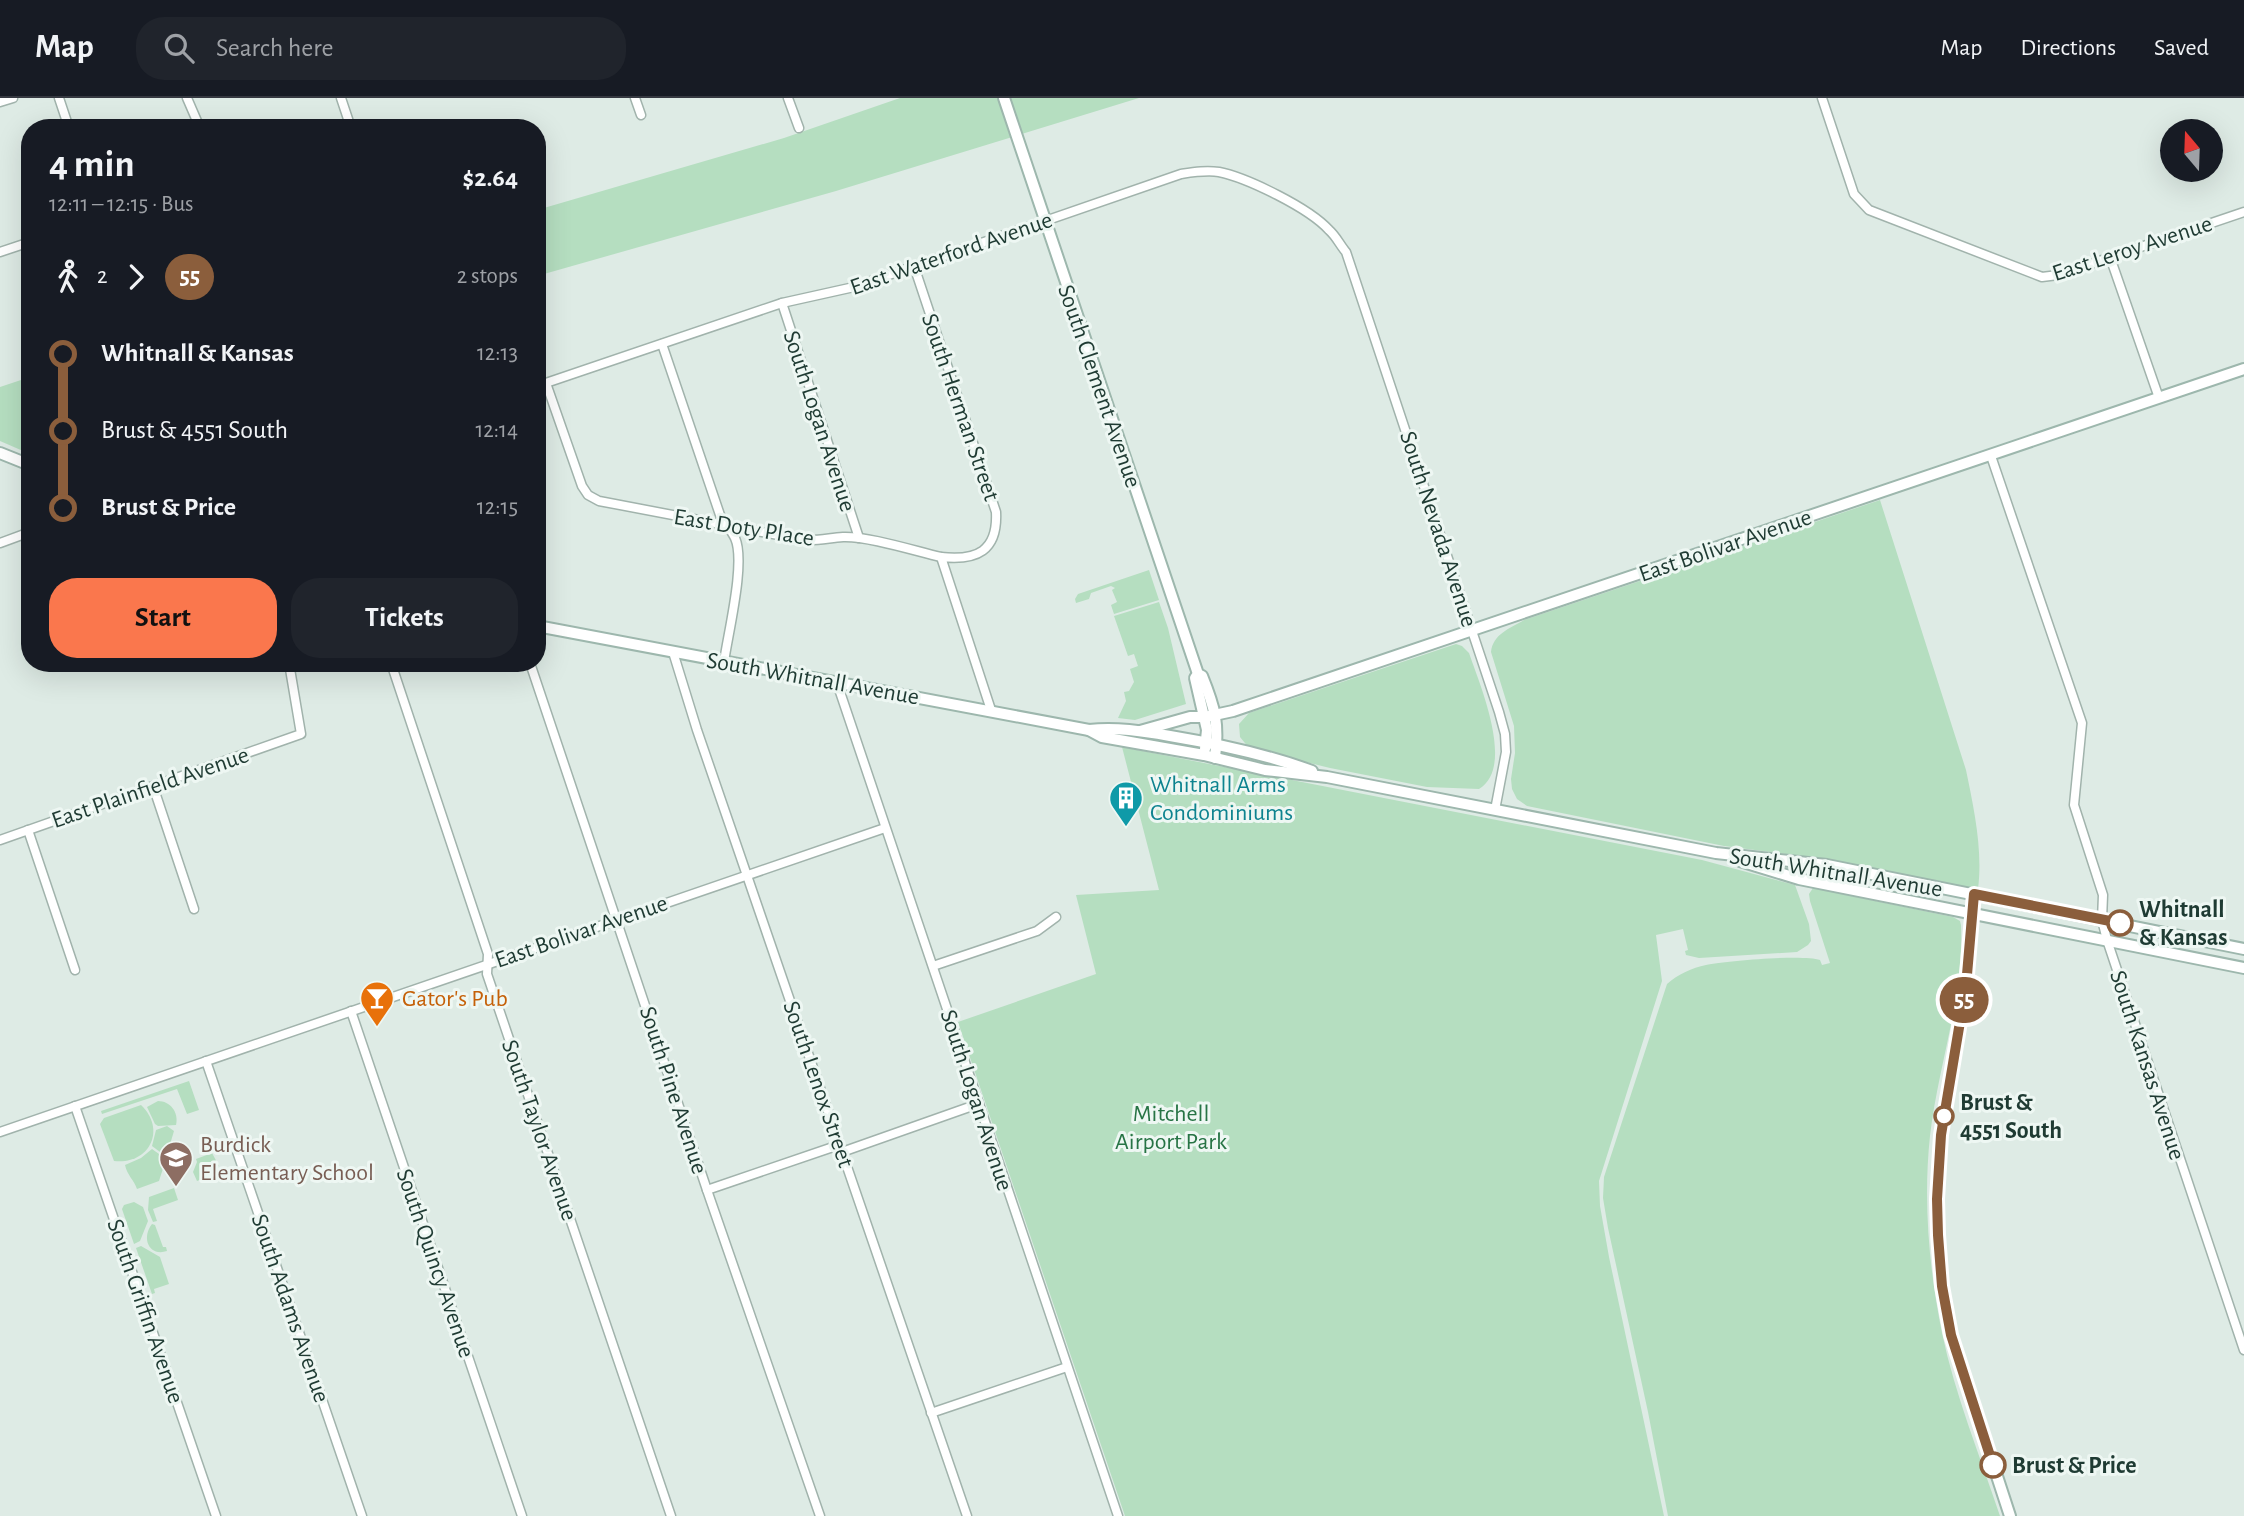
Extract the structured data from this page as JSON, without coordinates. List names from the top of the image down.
{
  "streets": {
    "street": [
      "East Leroy Avenue",
      "East Waterford Avenue",
      "South Clement Avenue",
      "South Herman Street",
      "South Logan Avenue",
      "East Doty Place",
      "South Nevada Avenue",
      "East Bolivar Avenue",
      "South Whitnall Avenue",
      "East Plainfield Avenue",
      "South Kansas Avenue",
      "South Lenox Street",
      "South Pine Avenue",
      "South Taylor Avenue",
      "South Quincy Avenue",
      "South Adams Avenue",
      "South Griffin Avenue"
    ]
  },
  "crossings": [
    ["East Waterford Avenue", "South Clement Avenue"],
    ["East Waterford Avenue", "South Herman Street"],
    ["East Waterford Avenue", "South Logan Avenue"],
    ["East Waterford Avenue", "South Nevada Avenue"],
    ["South Clement Avenue", "East Bolivar Avenue"],
    ["South Clement Avenue", "South Whitnall Avenue"],
    ["South Herman Street", "East Doty Place"],
    ["South Logan Avenue", "East Doty Place"],
    ["South Logan Avenue", "East Bolivar Avenue"],
    ["South Logan Avenue", "South Whitnall Avenue"],
    ["South Nevada Avenue", "East Bolivar Avenue"],
    ["South Nevada Avenue", "South Whitnall Avenue"],
    ["East Bolivar Avenue", "South Whitnall Avenue"],
    ["East Bolivar Avenue", "South Kansas Avenue"],
    ["East Bolivar Avenue", "South Lenox Street"],
    ["East Bolivar Avenue", "South Pine Avenue"],
    ["East Bolivar Avenue", "South Taylor Avenue"],
    ["East Bolivar Avenue", "South Quincy Avenue"],
    ["East Bolivar Avenue", "South Adams Avenue"],
    ["East Bolivar Avenue", "South Griffin Avenue"],
    ["South Whitnall Avenue", "South Kansas Avenue"],
    ["South Whitnall Avenue", "South Lenox Street"]
  ],
  "parks": ["Mitchell Airport Park"],
  "places": {
    "building": ["Whitnall Arms Condominiums"],
    "other": ["Whitnall & Kansas", "Brust & 4551 South", "Brust & Price"],
    "bar": ["Gator's Pub"],
    "school or university": ["Burdick Elementary School"]
  },
  "lines": ["bus line 55"],
  "north": "top",
  "page": {
    "header": "Map",
    "search": "Search here",
    "nav": ["Map", "Directions", "Saved"],
    "on_map": "55",
    "heading": ["4 min", "12:11 – 12:15 · Bus", "$2.64"],
    "legs": ["2", "55", "2 stops"],
    "list": [
      {
        "name": "Whitnall & Kansas",
        "value": "12:13"
      },
      {
        "name": "Brust & 4551 South",
        "value": "12:14"
      },
      {
        "name": "Brust & Price",
        "value": "12:15"
      }
    ],
    "buttons": ["Start", "Tickets"]
  }
}
